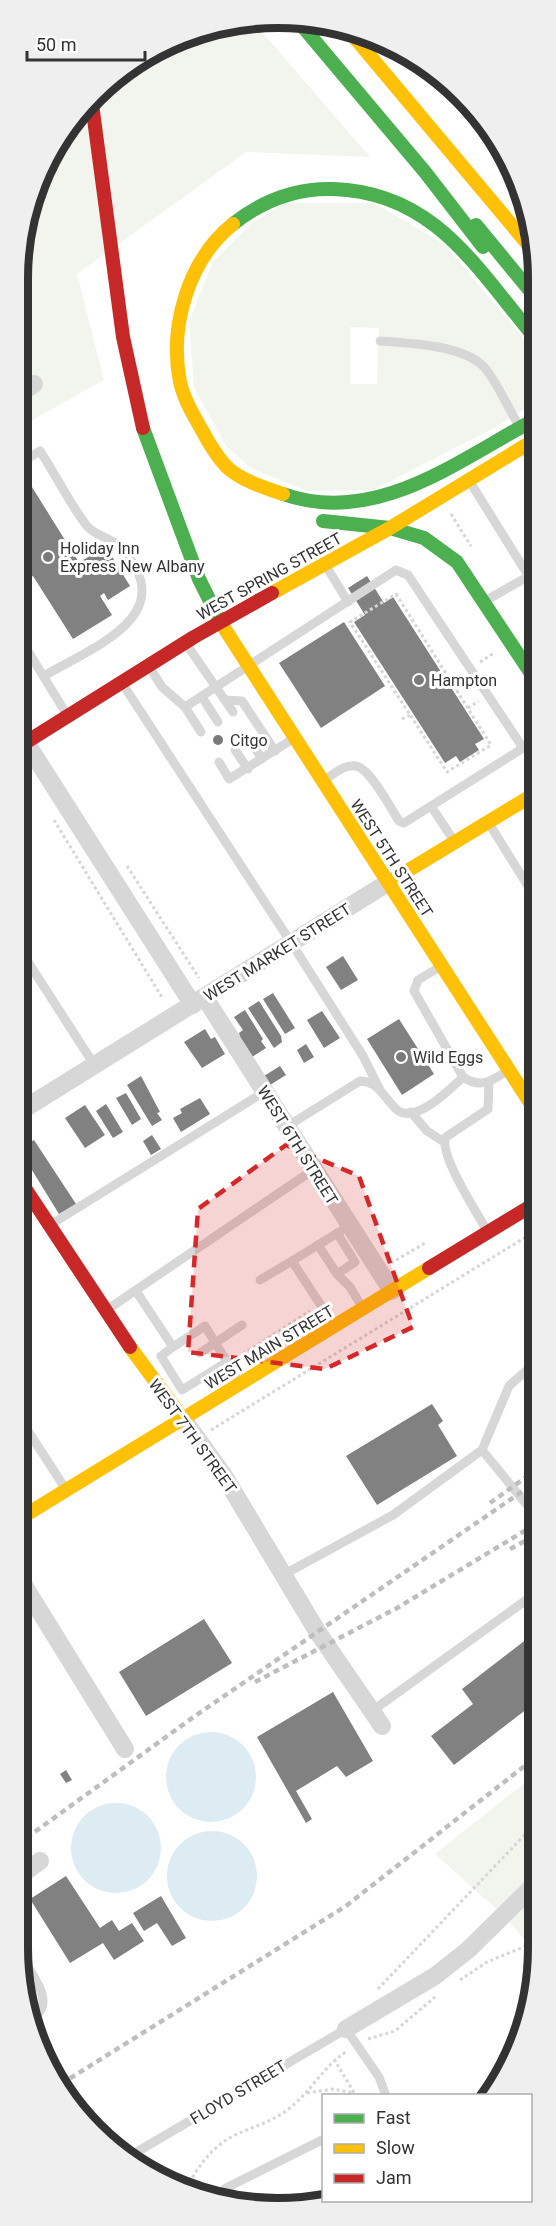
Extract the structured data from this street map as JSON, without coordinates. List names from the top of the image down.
{
  "streets": {
    "main road": [
      "WEST SPRING STREET",
      "WEST 5TH STREET",
      "WEST MARKET STREET",
      "WEST MAIN STREET",
      "WEST 7TH STREET"
    ],
    "street": ["WEST 6TH STREET"],
    "lane": ["FLOYD STREET"]
  },
  "crossings": [
    ["WEST SPRING STREET", "WEST 5TH STREET"],
    ["WEST 5TH STREET", "WEST MARKET STREET"],
    ["WEST MARKET STREET", "WEST 6TH STREET"],
    ["WEST 6TH STREET", "WEST MAIN STREET"],
    ["WEST MAIN STREET", "WEST 7TH STREET"]
  ],
  "places": [
    "Holiday Inn Express New Albany",
    "Hampton",
    "Citgo",
    "Wild Eggs"
  ],
  "legend": ["Fast", "Slow", "Jam"],
  "scale_bar": "50 m"
}
